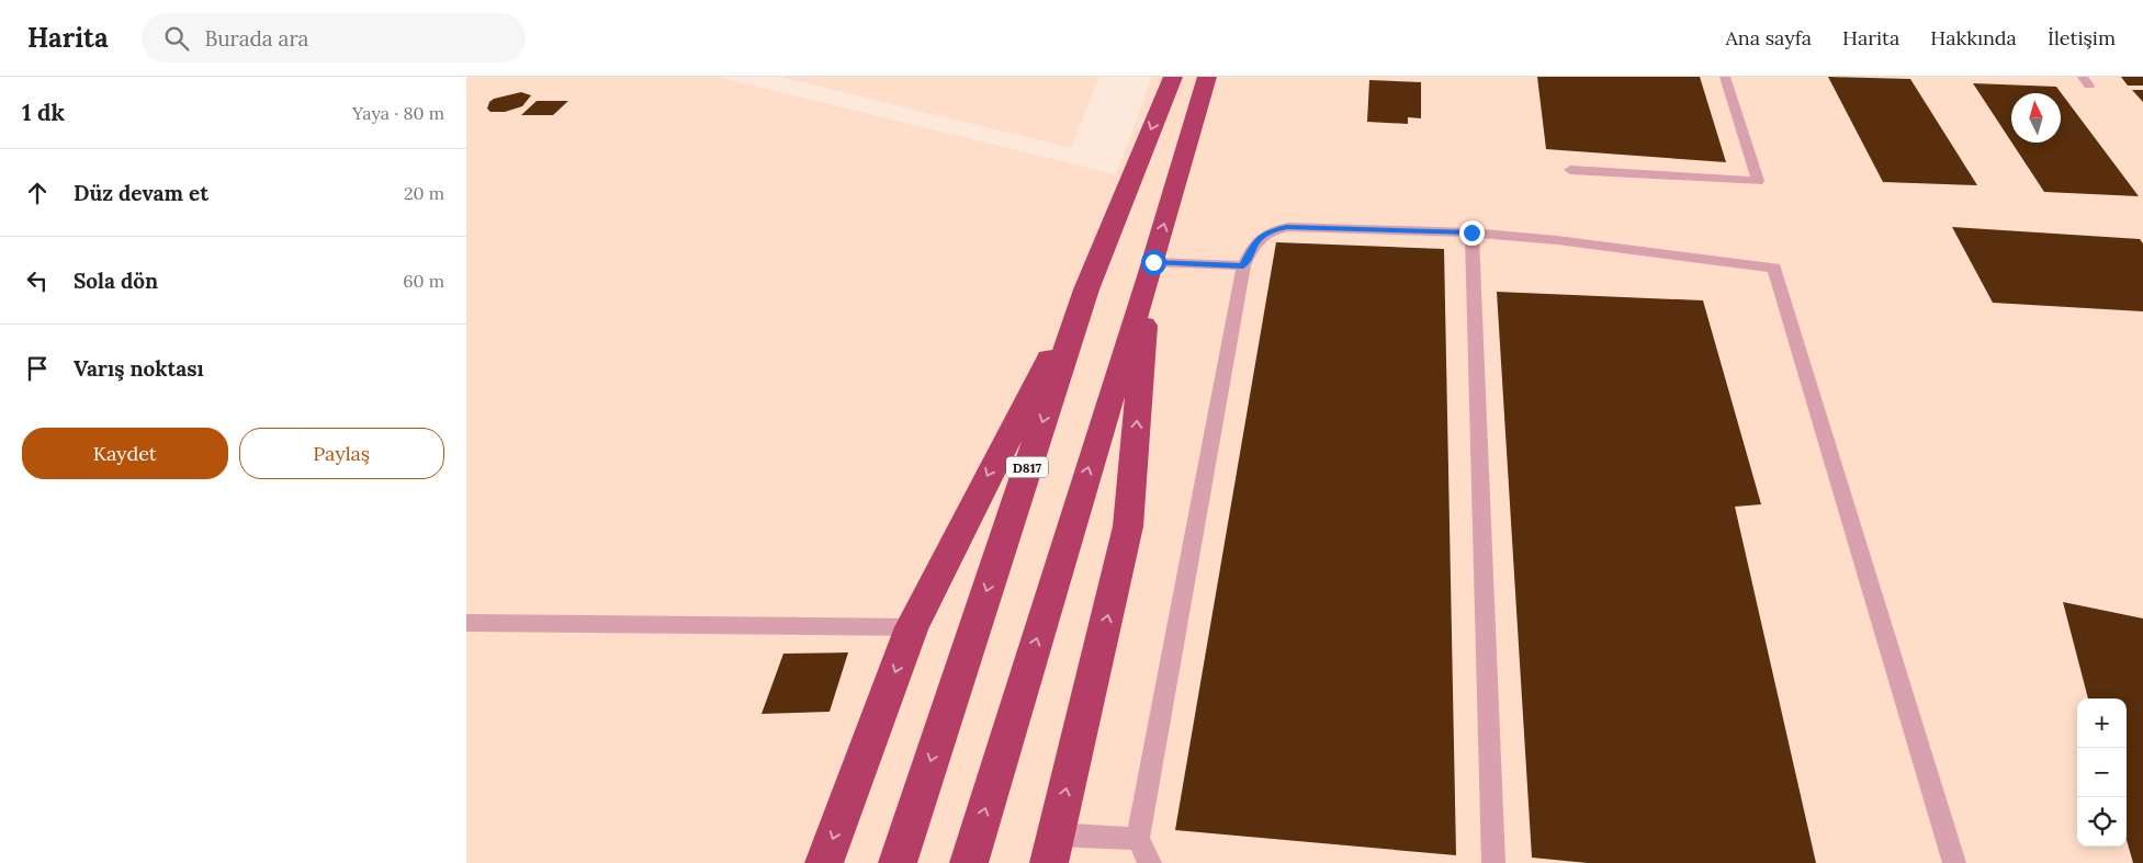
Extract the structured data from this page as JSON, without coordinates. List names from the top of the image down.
{
  "streets": {
    "highway": ["D817"]
  },
  "north": "top",
  "page": {
    "header": "Harita",
    "search": "Burada ara",
    "nav": [
      "Ana sayfa",
      "Harita",
      "Hakkında",
      "İletişim"
    ],
    "heading": ["1 dk", "Yaya · 80 m"],
    "list": [
      ["Düz devam et", "20 m"],
      ["Sola dön", "60 m"],
      "Varış noktası"
    ],
    "buttons": ["Kaydet", "Paylaş"],
    "map_buttons": ["+", "−"]
  }
}
